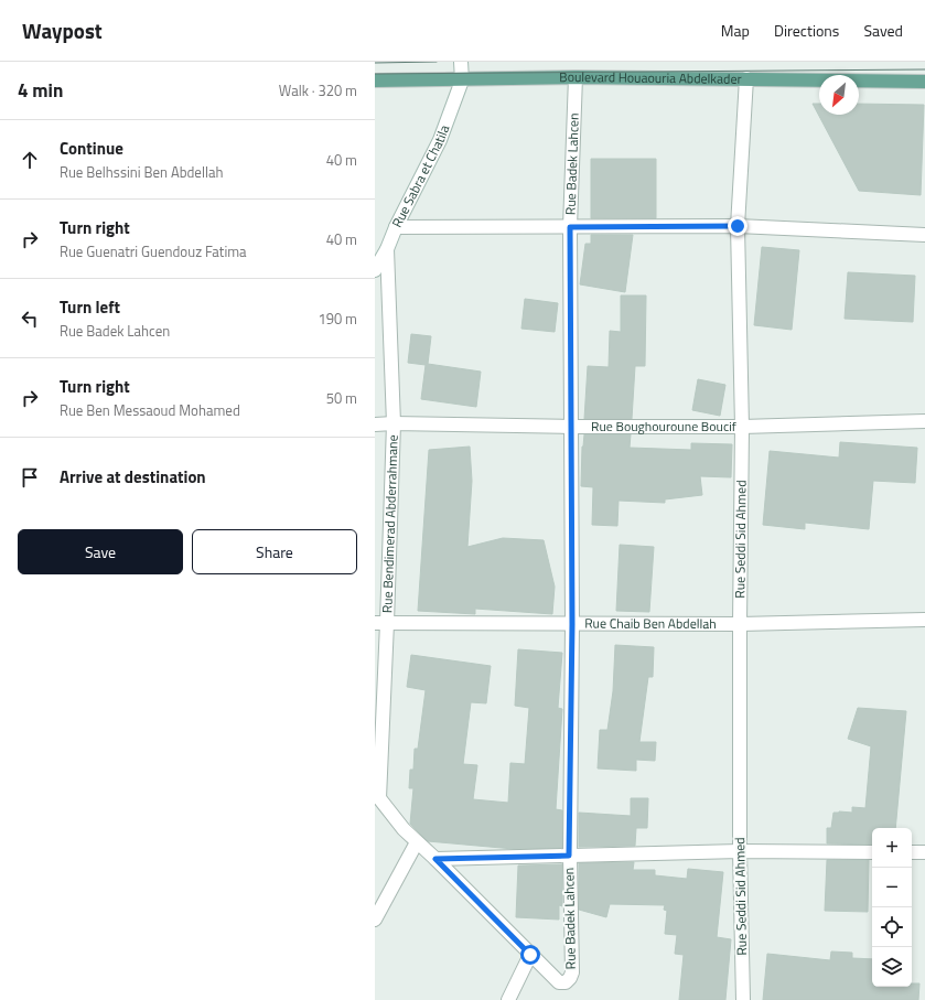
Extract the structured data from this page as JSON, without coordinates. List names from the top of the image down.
{
  "streets": {
    "main road": ["Boulevard Houaouria Abdelkader"],
    "street": [
      "Rue Badek Lahcen",
      "Rue Sabra et Chatila",
      "Rue Boughouroune Boucif",
      "Rue Bendimerad Abderrahmane",
      "Rue Seddi Sid Ahmed",
      "Rue Chaib Ben Abdellah"
    ]
  },
  "crossings": [
    ["Boulevard Houaouria Abdelkader", "Rue Badek Lahcen"],
    ["Boulevard Houaouria Abdelkader", "Rue Sabra et Chatila"],
    ["Boulevard Houaouria Abdelkader", "Rue Seddi Sid Ahmed"],
    ["Rue Badek Lahcen", "Rue Boughouroune Boucif"],
    ["Rue Badek Lahcen", "Rue Chaib Ben Abdellah"],
    ["Rue Sabra et Chatila", "Rue Bendimerad Abderrahmane"],
    ["Rue Boughouroune Boucif", "Rue Bendimerad Abderrahmane"],
    ["Rue Boughouroune Boucif", "Rue Seddi Sid Ahmed"],
    ["Rue Bendimerad Abderrahmane", "Rue Chaib Ben Abdellah"],
    ["Rue Seddi Sid Ahmed", "Rue Chaib Ben Abdellah"]
  ],
  "north": "bottom left",
  "page": {
    "header": "Waypost",
    "nav": ["Map", "Directions", "Saved"],
    "heading": ["4 min", "Walk · 320 m"],
    "list": [
      ["Continue", "Rue Belhssini Ben Abdellah", "40 m"],
      ["Turn right", "Rue Guenatri Guendouz Fatima", "40 m"],
      ["Turn left", "Rue Badek Lahcen", "190 m"],
      ["Turn right", "Rue Ben Messaoud Mohamed", "50 m"],
      "Arrive at destination"
    ],
    "buttons": ["Save", "Share"],
    "map_buttons": ["+", "−"]
  }
}
